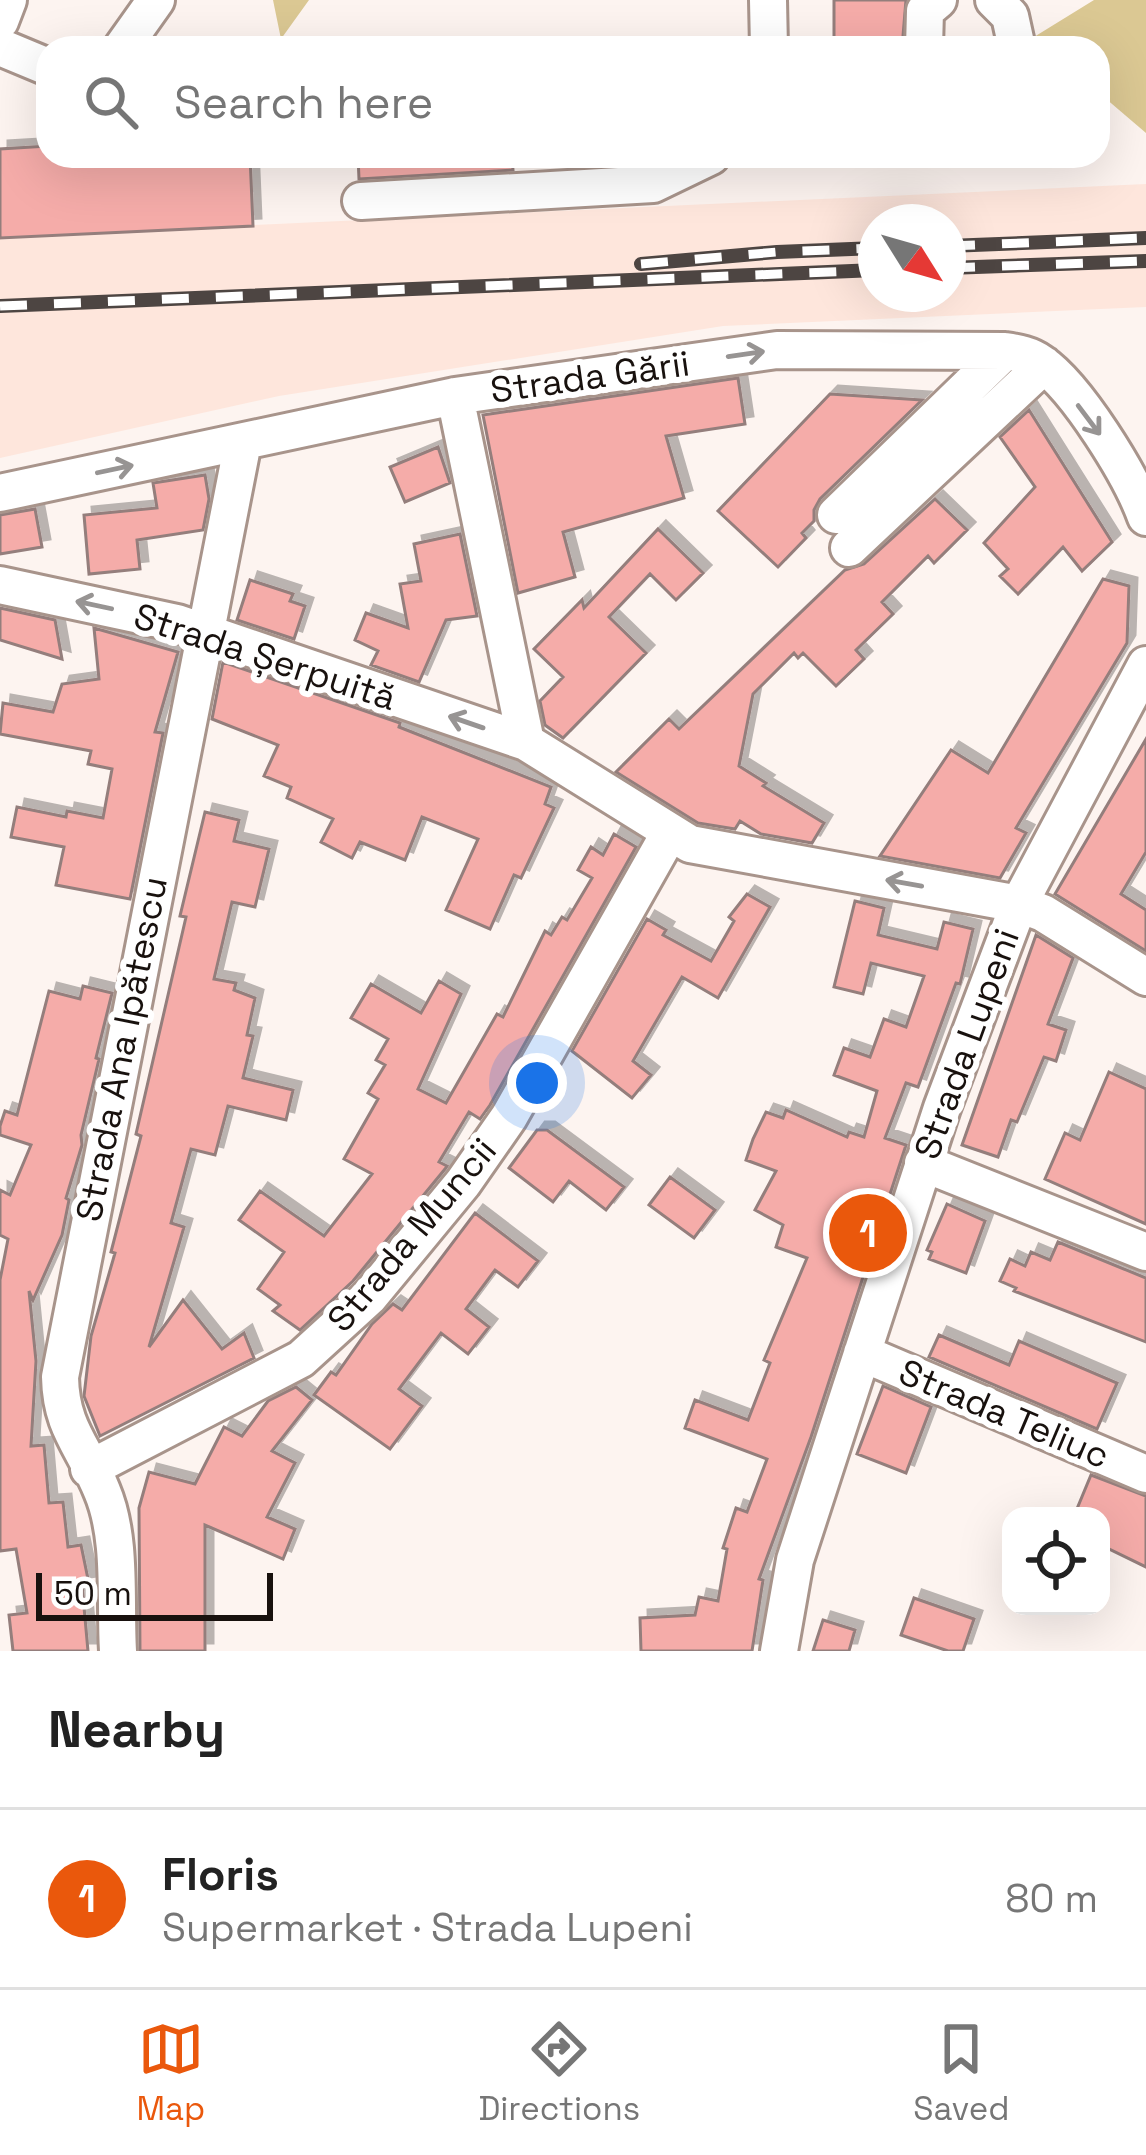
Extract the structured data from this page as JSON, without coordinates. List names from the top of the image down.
{
  "streets": {
    "street": [
      "Strada Gării",
      "Strada Șerpuită",
      "Strada Lupeni",
      "Strada Ana Ipătescu",
      "Strada Muncii",
      "Strada Teliuc"
    ]
  },
  "crossings": [
    ["Strada Gării", "Strada Ana Ipătescu"],
    ["Strada Șerpuită", "Strada Lupeni"],
    ["Strada Șerpuită", "Strada Ana Ipătescu"],
    ["Strada Șerpuită", "Strada Muncii"],
    ["Strada Lupeni", "Strada Teliuc"],
    ["Strada Ana Ipătescu", "Strada Muncii"]
  ],
  "one_way": ["Strada Șerpuită"],
  "scale_bar": "50 m",
  "north": "bottom right",
  "page": {
    "search": "Search here",
    "pins": "1",
    "scale": "50 m",
    "heading": "Nearby",
    "list": [
      {
        "mark": "1",
        "name": "Floris",
        "note": "Supermarket · Strada Lupeni",
        "value": "80 m"
      }
    ],
    "nav": ["Map", "Directions", "Saved"]
  }
}
